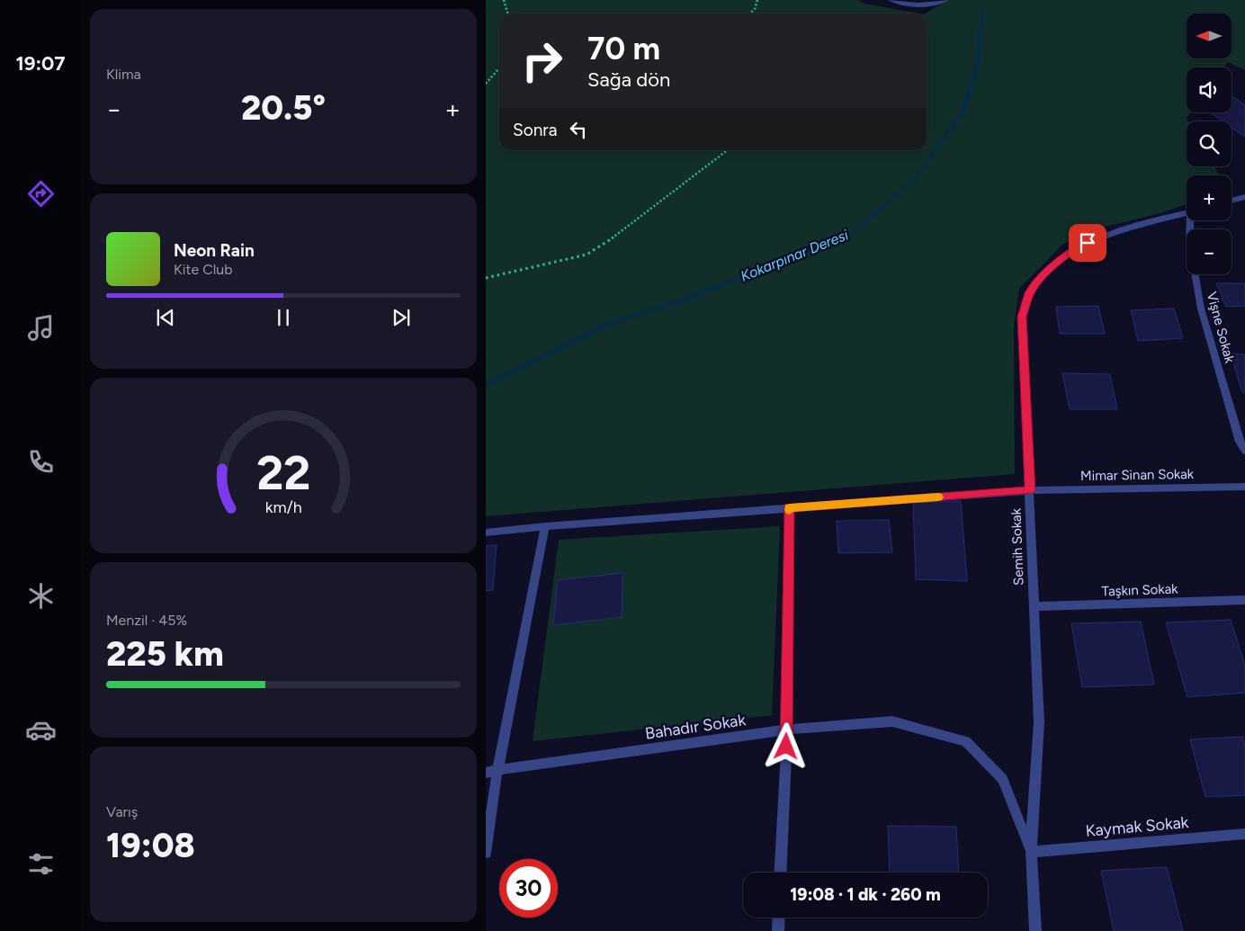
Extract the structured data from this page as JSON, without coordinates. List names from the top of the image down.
{
  "streets": {
    "street": [
      "Vişne Sokak",
      "Mimar Sinan Sokak",
      "Semih Sokak",
      "Taşkın Sokak",
      "Bahadır Sokak",
      "Kaymak Sokak"
    ]
  },
  "crossings": [
    ["Mimar Sinan Sokak", "Semih Sokak"],
    ["Semih Sokak", "Taşkın Sokak"],
    ["Semih Sokak", "Bahadır Sokak"],
    ["Semih Sokak", "Kaymak Sokak"],
    ["Bahadır Sokak", "Kaymak Sokak"]
  ],
  "water": ["Kokarpınar Deresi"],
  "north": "left",
  "page": {
    "tabs": "19:07",
    "tile": [
      "Klima",
      ["Menzil · 45%", "225 km"],
      ["Varış", "19:08"]
    ],
    "map_buttons": ["+", "−"],
    "turn": ["70 m", "Sağa dön"],
    "heat": ["−", "20.5°", "+"],
    "then": "Sonra",
    "song": ["Neon Rain", "Kite Club"],
    "limit": "30",
    "trip": "19:08 · 1 dk · 260 m",
    "gauge": ["22", "km/h"]
  }
}
